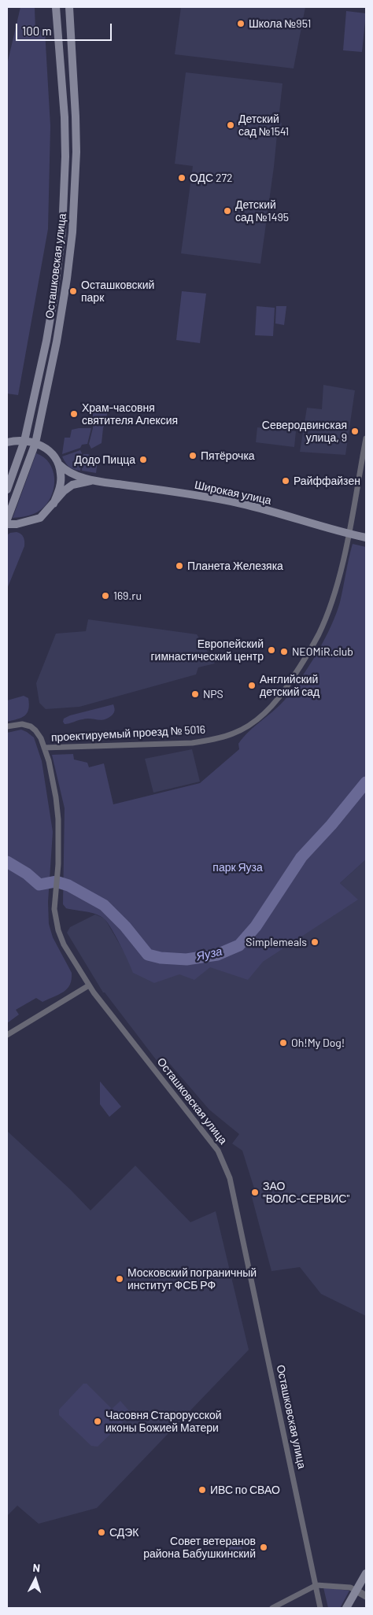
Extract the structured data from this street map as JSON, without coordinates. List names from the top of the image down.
{
  "streets": {
    "main road": ["Осташковская улица", "Широкая улица"],
    "street": ["проектируемый проезд № 5016"]
  },
  "crossings": [
    ["Осташковская улица", "проектируемый проезд № 5016"],
    ["Широкая улица", "проектируемый проезд № 5016"]
  ],
  "water": ["Яуза"],
  "parks": ["парк Яуза"],
  "places": [
    "Школа №951",
    "Детский сад №1541",
    "ОДС 272",
    "Детский сад №1495",
    "Осташковский парк",
    "Храм-часовня святителя Алексия",
    "Северодвинская улица, 9",
    "Пятёрочка",
    "Додо Пицца",
    "Райффайзен",
    "Планета Железяка",
    "169.ru",
    "Европейский гимнастический центр",
    "NEOMiR.club",
    "Английский детский сад",
    "NPS",
    "Simplemeals",
    "Oh!My Dog!",
    "ЗАО \"ВОЛС-СЕРВИС\"",
    "Московский пограничный институт ФСБ РФ",
    "Часовня Старорусской иконы Божией Матери",
    "ИВС по СВАО",
    "СДЭК",
    "Совет ветеранов района Бабушкинский"
  ],
  "scale_bar": "100 m",
  "north": "top"
}
